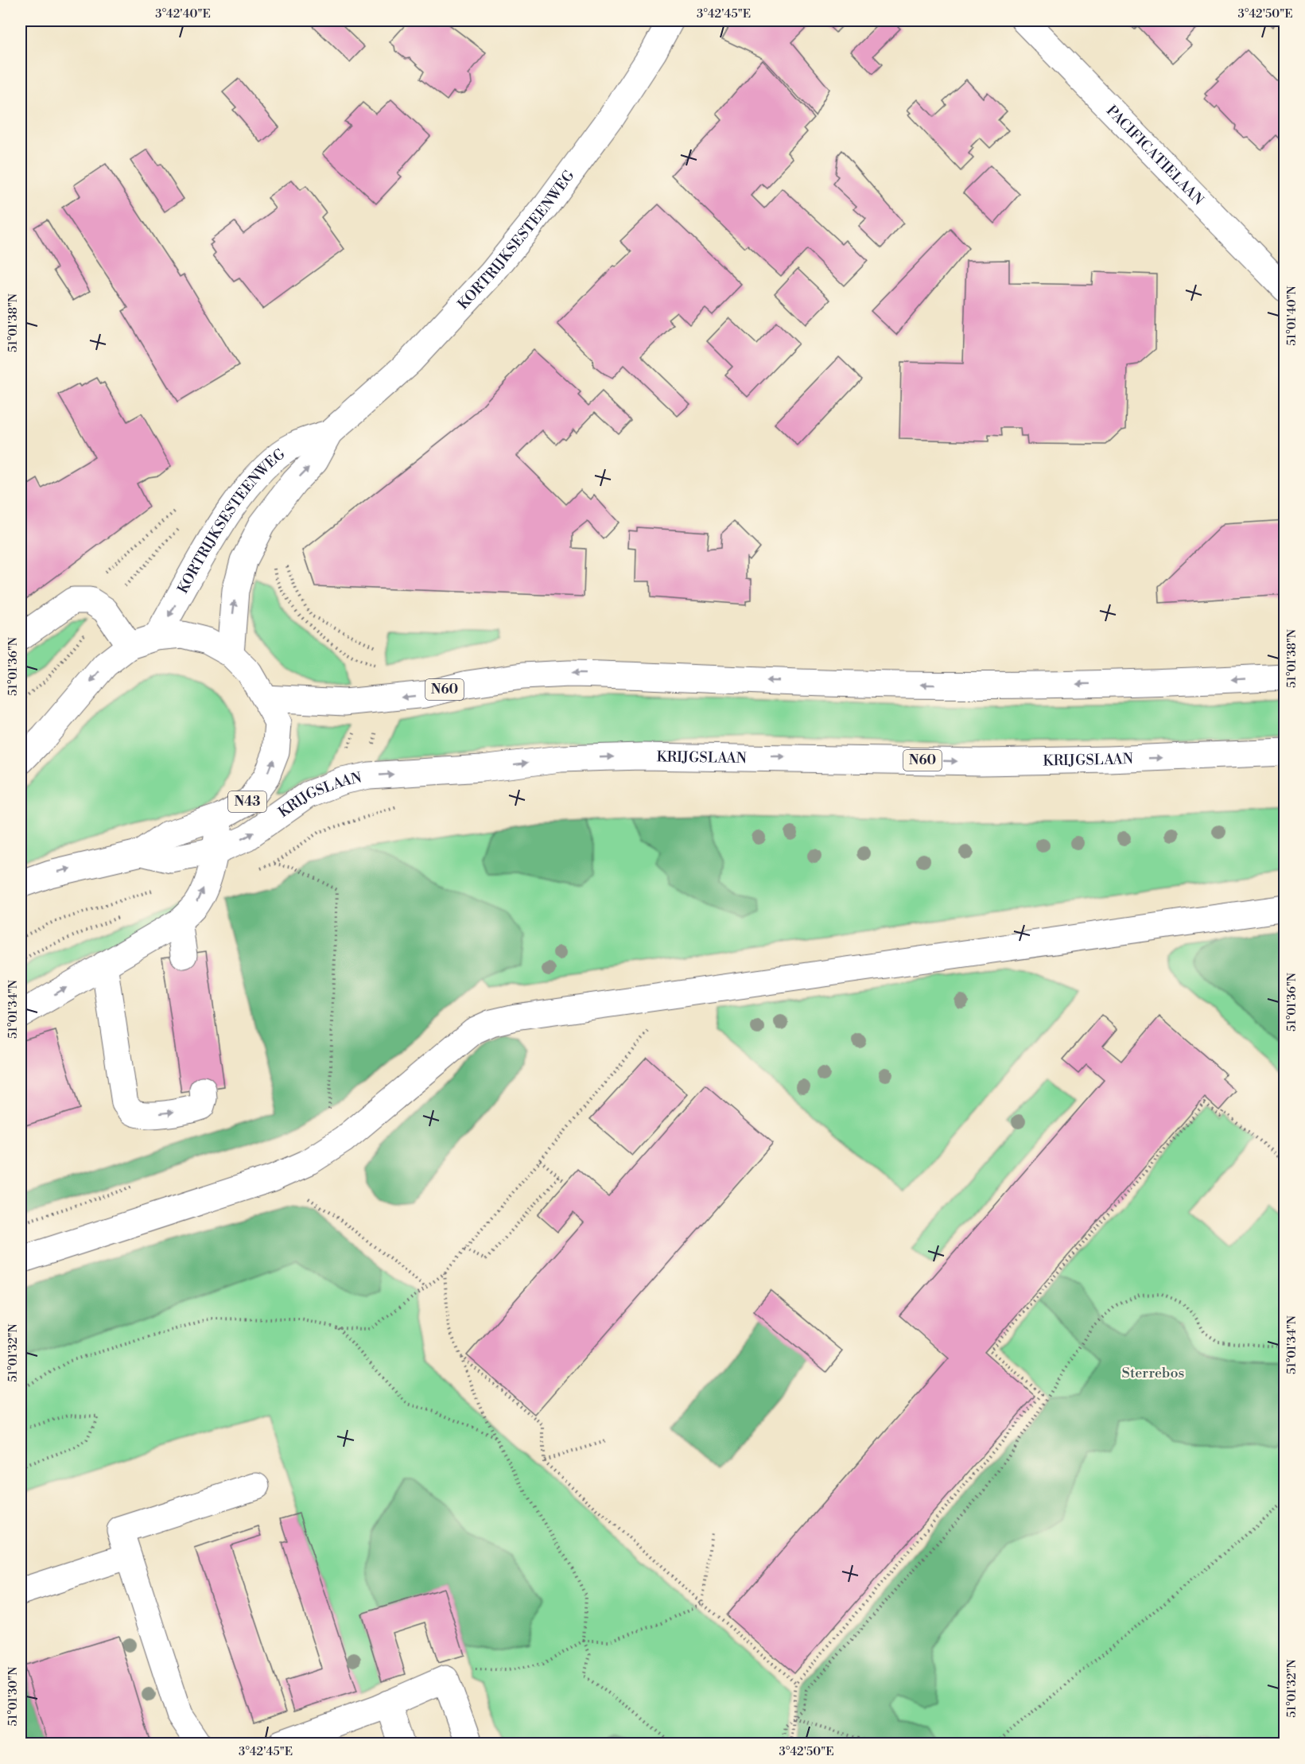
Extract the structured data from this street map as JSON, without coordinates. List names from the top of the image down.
{
  "streets": {
    "main road": [
      "PACIFICATIELAAN",
      "KORTRIJKSESTEENWEG",
      "N60",
      "KRIJGSLAAN",
      "N43"
    ]
  },
  "crossings": [
    ["KORTRIJKSESTEENWEG", "N43"],
    ["N60", "N43"],
    ["KRIJGSLAAN", "N43"]
  ],
  "parks": ["Sterrebos"],
  "coordinates": [
    "3°42'40\"E",
    "3°42'45\"E",
    "3°42'50\"E",
    "51°01'40\"N",
    "51°01'38\"N",
    "51°01'36\"N",
    "51°01'34\"N",
    "51°01'32\"N",
    "51°01'30\"N"
  ]
}
